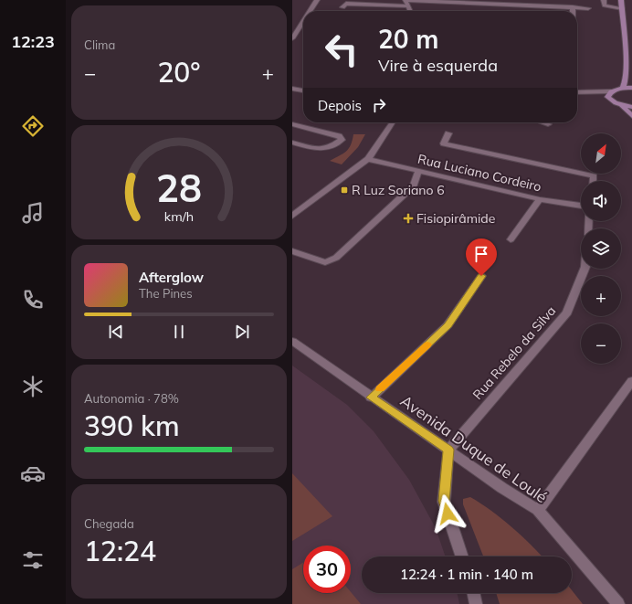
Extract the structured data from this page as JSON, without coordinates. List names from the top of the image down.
{
  "streets": {
    "street": ["Rua Luciano Cordeiro", "Rua Rebelo da Silva", "Avenida Duque de Loulé"]
  },
  "crossings": [
    ["Rua Rebelo da Silva", "Avenida Duque de Loulé"]
  ],
  "places": {
    "transit": ["R Luz Soriano 6"],
    "health": ["Fisiopirâmide"]
  },
  "north": "top right",
  "page": {
    "tabs": "12:23",
    "tile": [
      "Clima",
      ["Autonomia · 78%", "390 km"],
      ["Chegada", "12:24"]
    ],
    "turn": ["20 m", "Vire à esquerda"],
    "heat": ["−", "20°", "+"],
    "then": "Depois",
    "map_buttons": ["+", "−"],
    "song": ["Afterglow", "The Pines"],
    "limit": "30",
    "trip": "12:24 · 1 min · 140 m",
    "gauge": ["28", "km/h"]
  }
}
